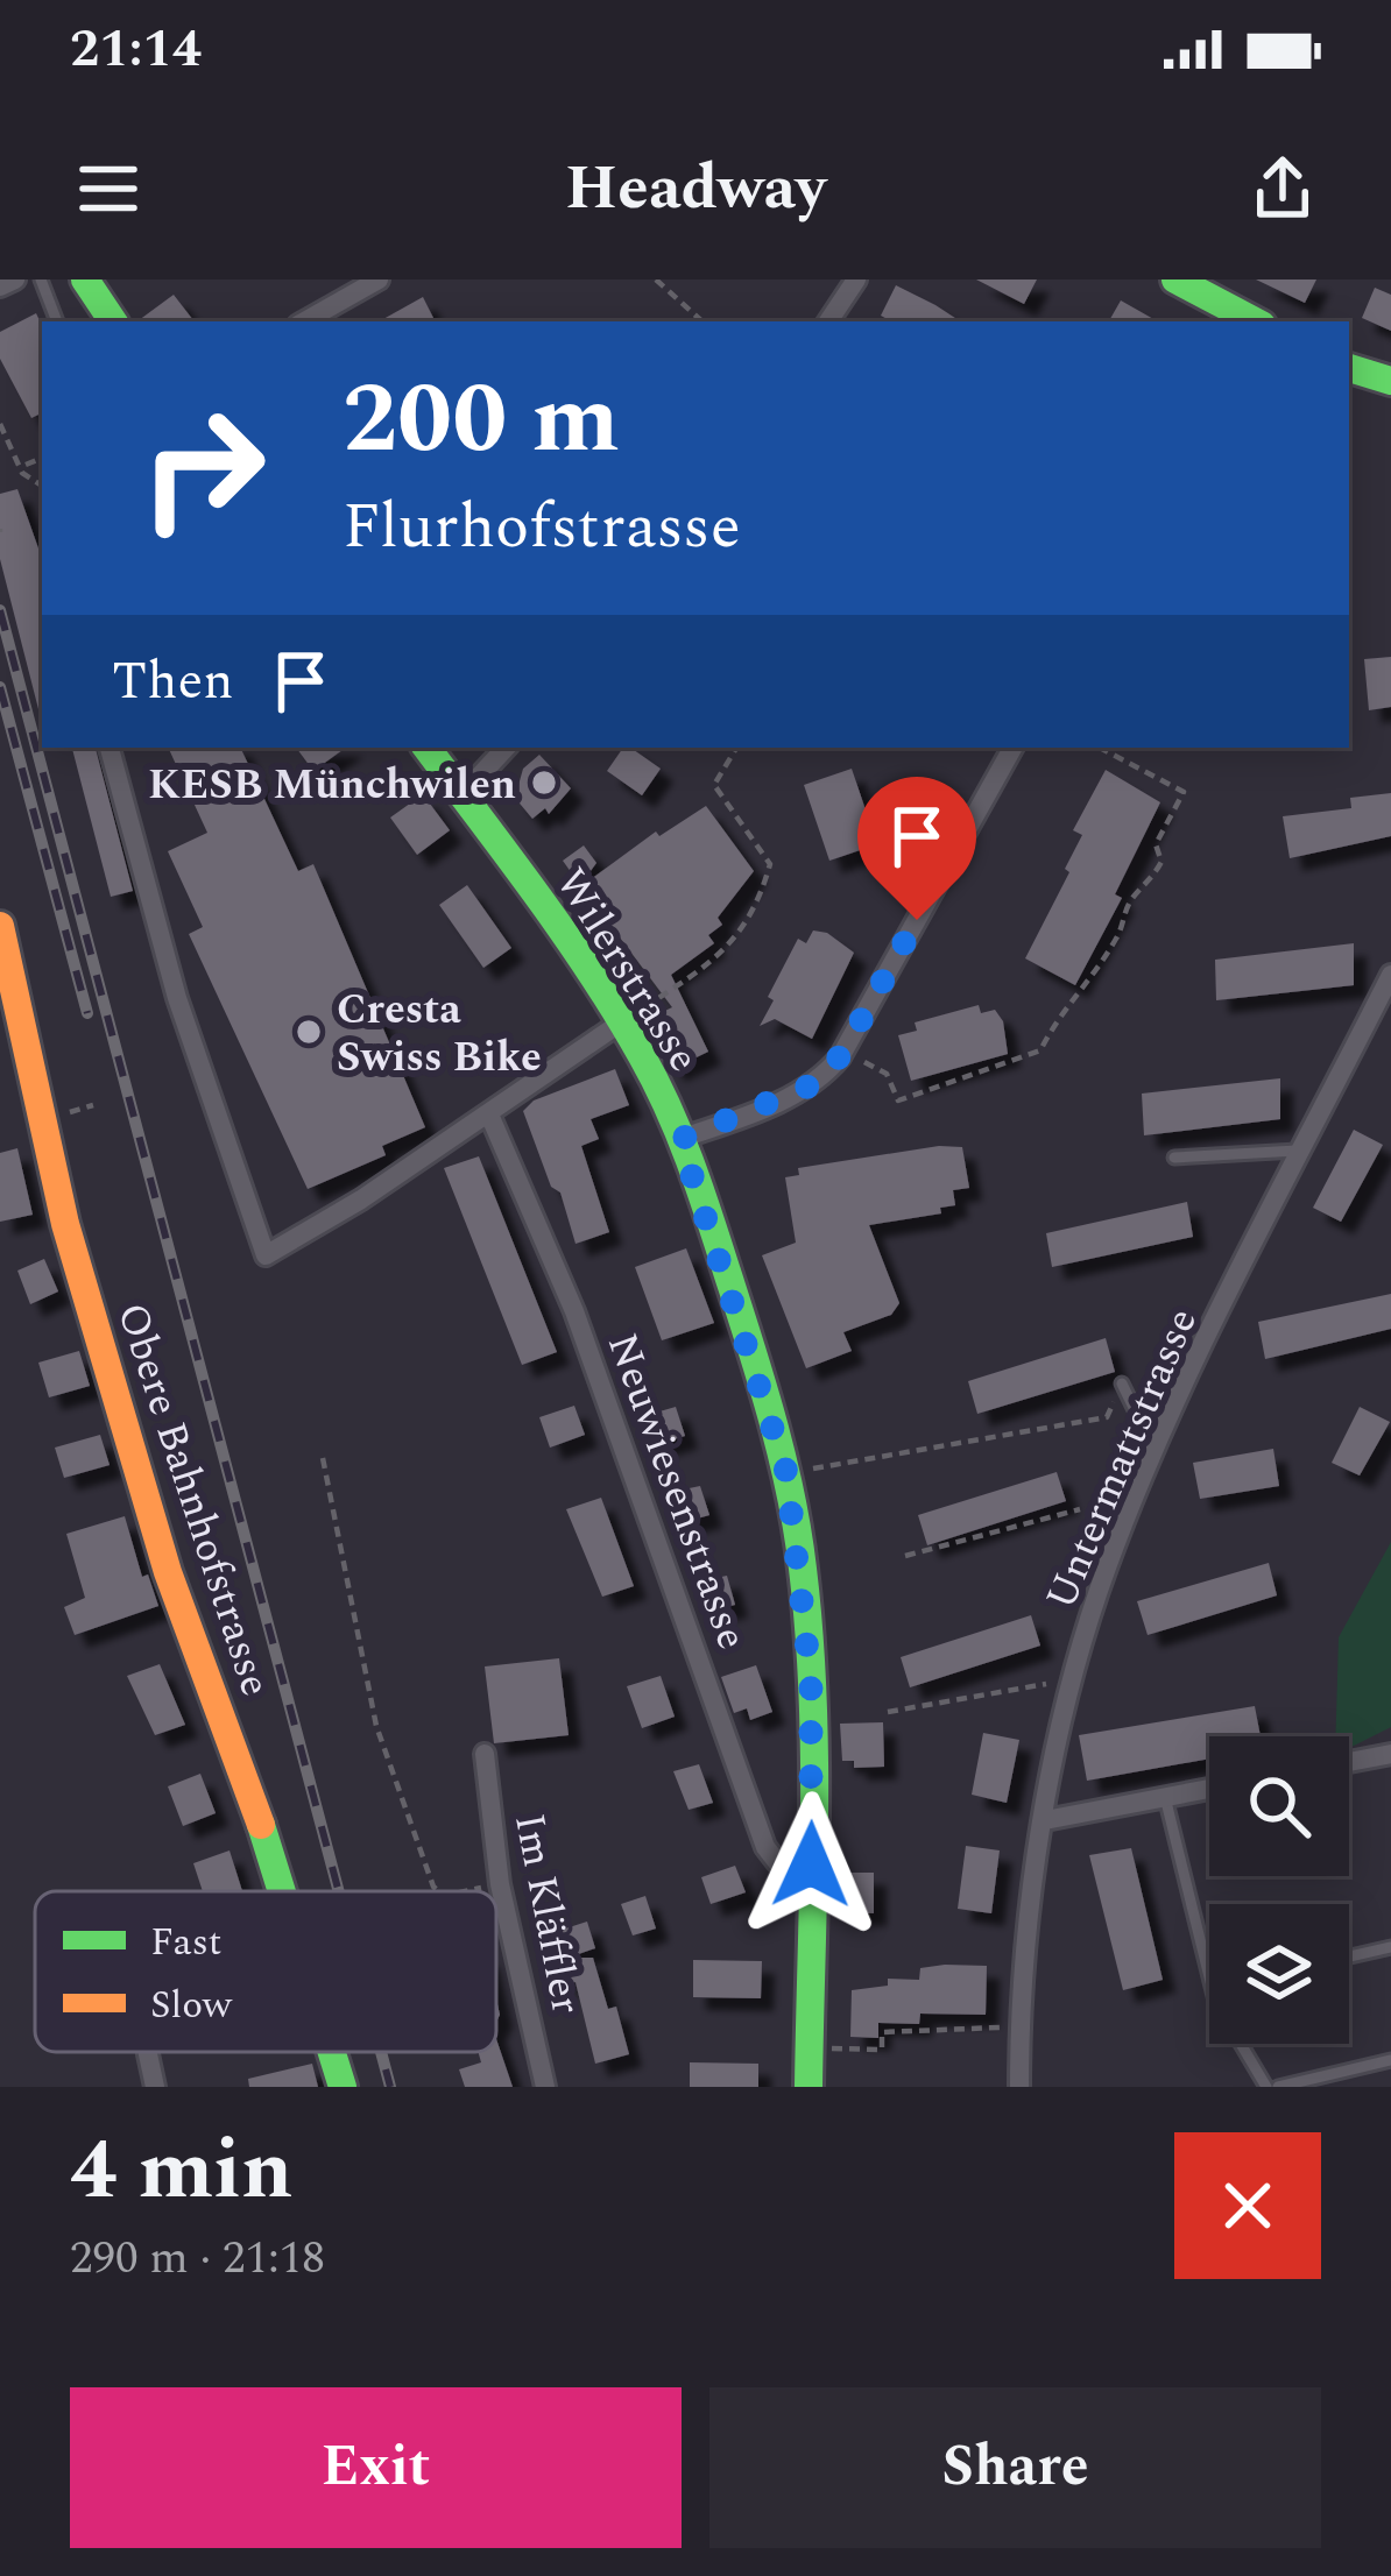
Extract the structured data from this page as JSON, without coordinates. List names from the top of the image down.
{
  "streets": {
    "main road": ["Wilerstrasse", "Obere Bahnhofstrasse"],
    "street": ["Untermattstrasse", "Neuwiesenstrasse", "Im Kläffler"]
  },
  "crossings": [
    ["Wilerstrasse", "Neuwiesenstrasse"]
  ],
  "places": ["KESB Münchwilen", "Cresta Swiss Bike"],
  "legend": ["Fast", "Slow"],
  "page": {
    "status": "21:14",
    "header": "Headway",
    "turn": ["200 m", "Flurhofstrasse"],
    "then": "Then",
    "heading": ["4 min", "290 m · 21:18"],
    "buttons": ["Exit", "Share"]
  }
}
